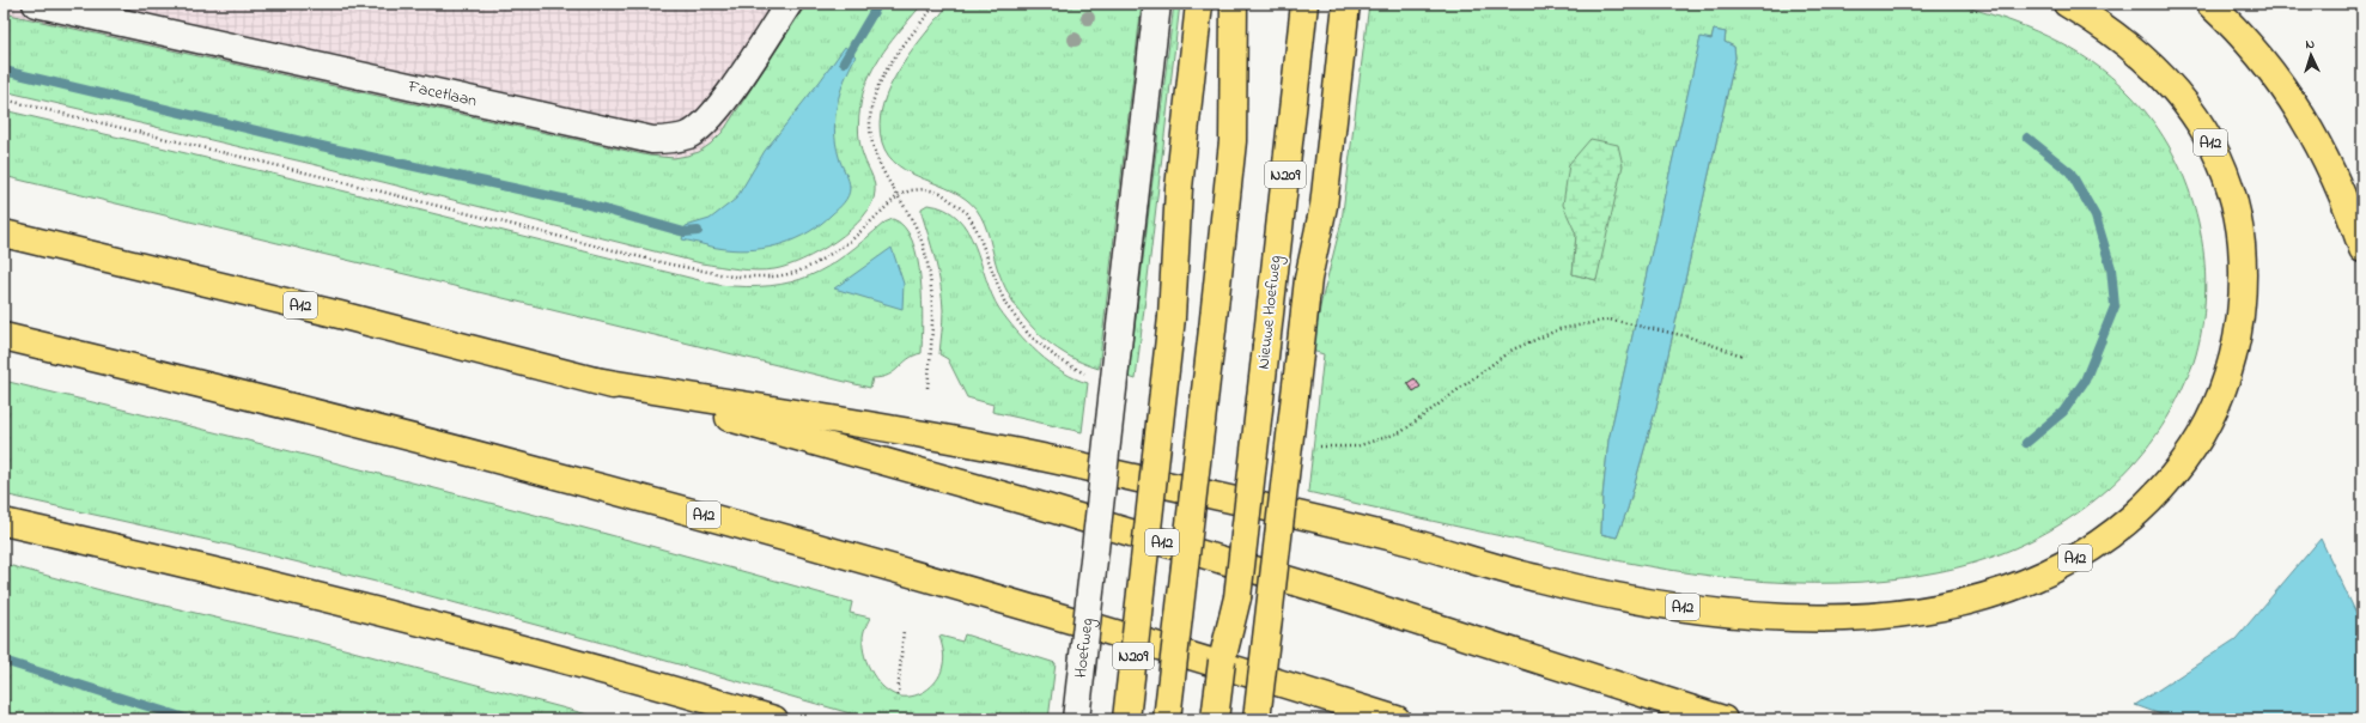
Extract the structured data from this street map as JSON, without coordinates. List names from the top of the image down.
{
  "streets": {
    "main road": ["A12", "N209", "Nieuwe Hoefweg"],
    "street": ["Facetlaan", "Hoefweg"]
  },
  "north": "top"
}
